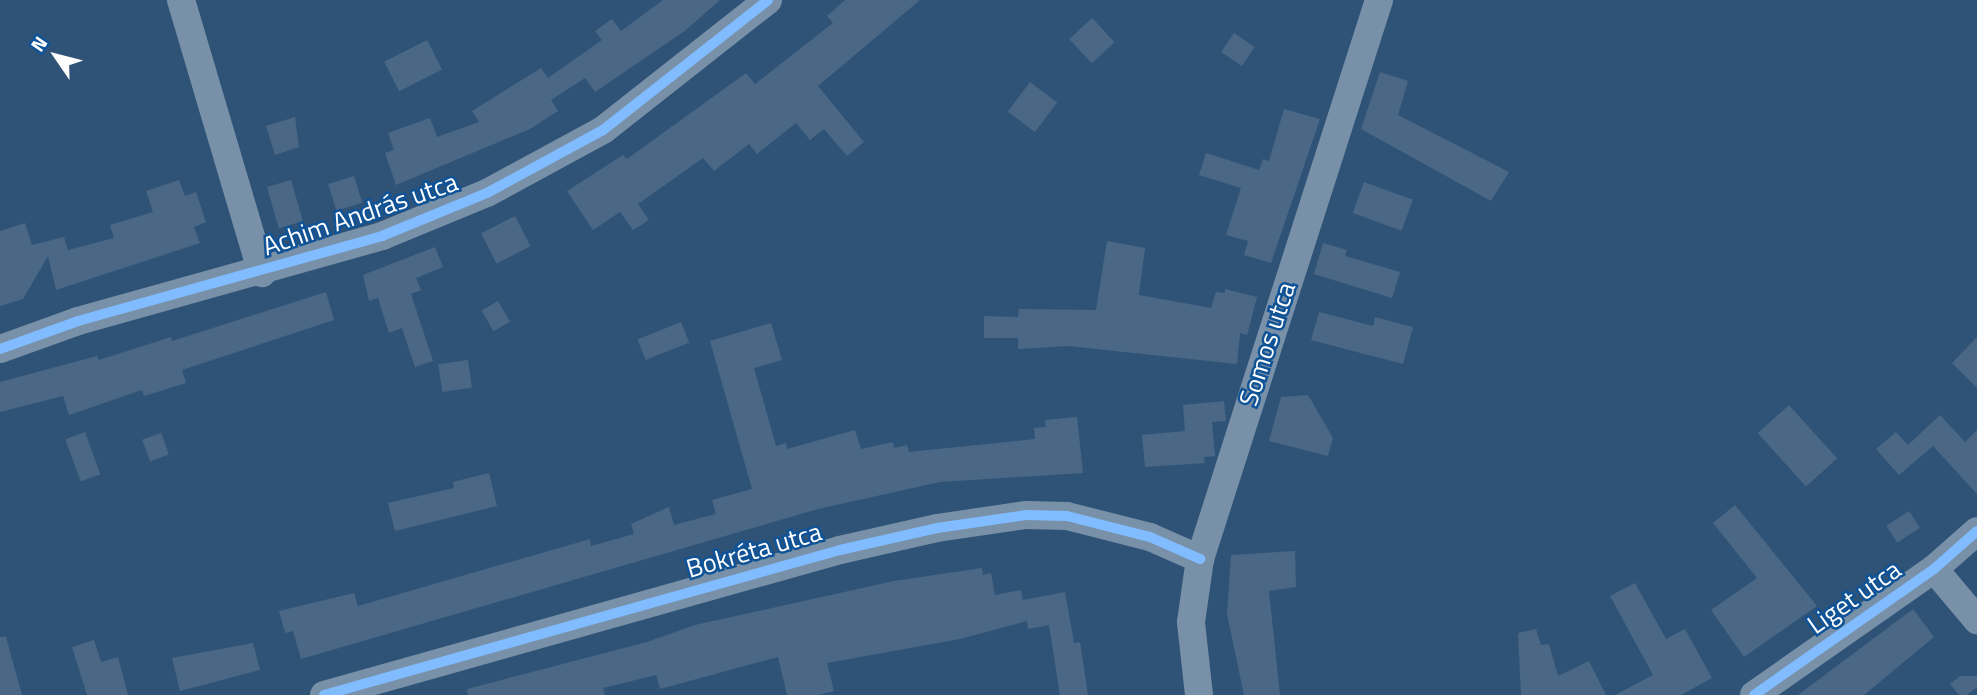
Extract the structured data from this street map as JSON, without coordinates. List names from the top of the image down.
{
  "streets": {
    "street": [
      "Achim András utca",
      "Somos utca",
      "Bokréta utca",
      "Liget utca"
    ]
  },
  "crossings": [
    ["Somos utca", "Bokréta utca"]
  ],
  "north": "top left"
}
